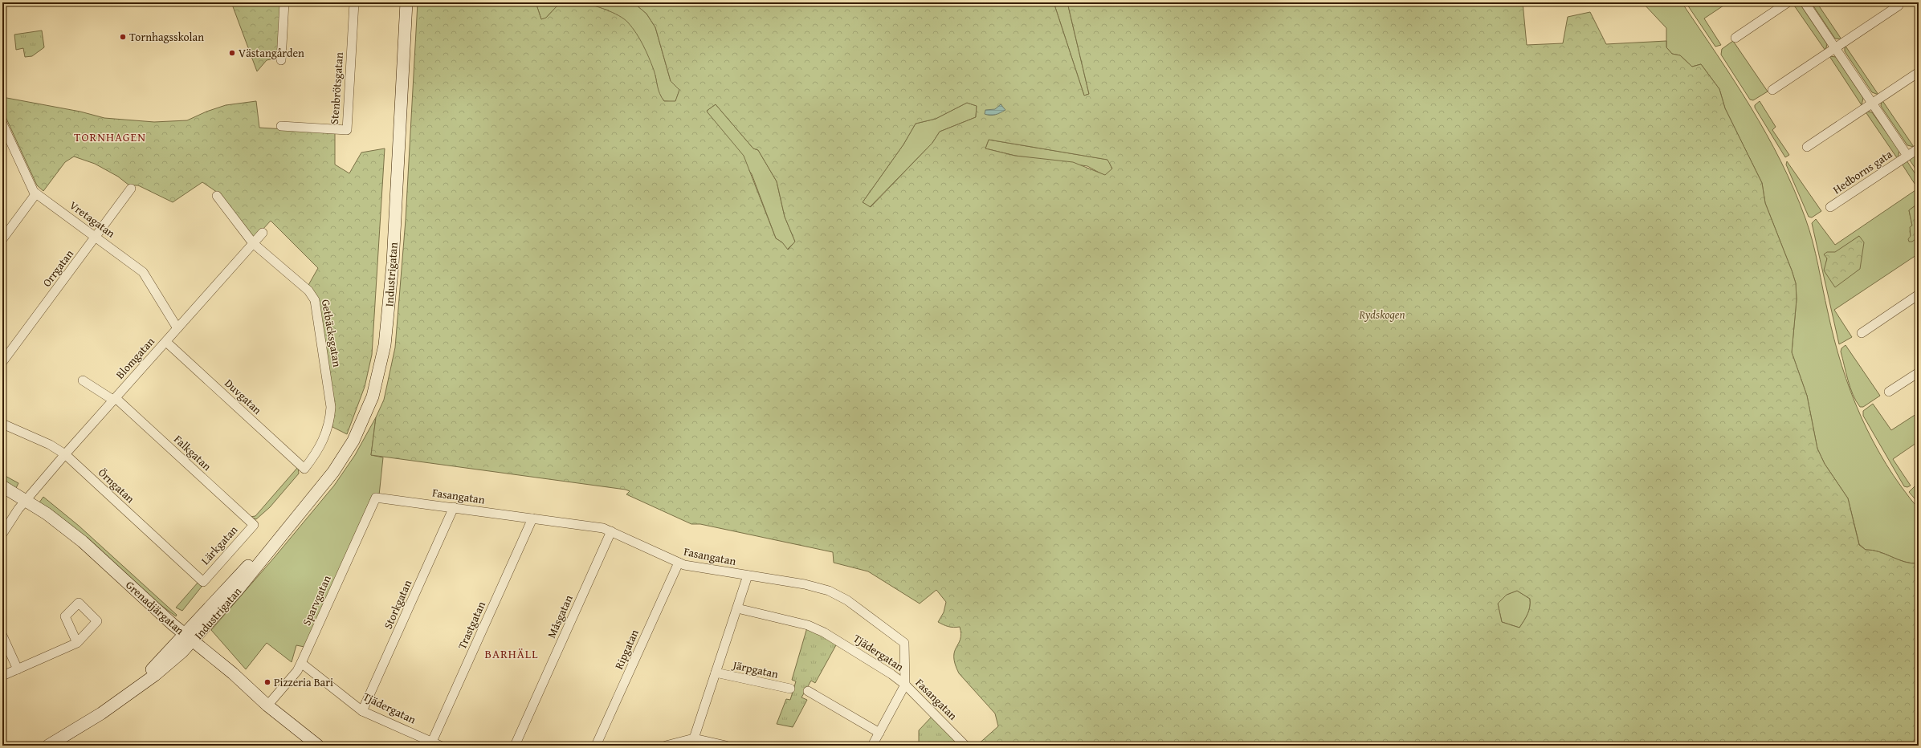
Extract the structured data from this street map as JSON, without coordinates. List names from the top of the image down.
{
  "streets": {
    "main road": ["Industrigatan", "Grenadjärgatan"],
    "street": [
      "Stenbrötsgatan",
      "Hedborns gata",
      "Vretagatan",
      "Orrgatan",
      "Getbäcksgatan",
      "Blomgatan",
      "Duvgatan",
      "Falkgatan",
      "Örngatan",
      "Fasangatan",
      "Lärkgatan",
      "Sparvgatan",
      "Storkgatan",
      "Måsgatan",
      "Trastgatan",
      "Ripgatan",
      "Tjädergatan",
      "Järpgatan"
    ]
  },
  "crossings": [
    ["Vretagatan", "Orrgatan"],
    ["Vretagatan", "Blomgatan"],
    ["Industrigatan", "Grenadjärgatan"],
    ["Getbäcksgatan", "Blomgatan"],
    ["Getbäcksgatan", "Duvgatan"],
    ["Blomgatan", "Duvgatan"],
    ["Blomgatan", "Falkgatan"],
    ["Blomgatan", "Örngatan"],
    ["Blomgatan", "Grenadjärgatan"],
    ["Falkgatan", "Lärkgatan"],
    ["Örngatan", "Lärkgatan"],
    ["Fasangatan", "Sparvgatan"],
    ["Fasangatan", "Storkgatan"],
    ["Fasangatan", "Måsgatan"],
    ["Fasangatan", "Trastgatan"],
    ["Fasangatan", "Ripgatan"],
    ["Fasangatan", "Tjädergatan"],
    ["Fasangatan", "Järpgatan"],
    ["Sparvgatan", "Grenadjärgatan"],
    ["Sparvgatan", "Tjädergatan"],
    ["Storkgatan", "Tjädergatan"],
    ["Trastgatan", "Tjädergatan"],
    ["Tjädergatan", "Järpgatan"]
  ],
  "districts": ["TORNHAGEN", "BARHÄLL"],
  "parks": ["Rydskogen"],
  "places": ["Tornhagsskolan", "Västangården", "Pizzeria Bari"]
}
